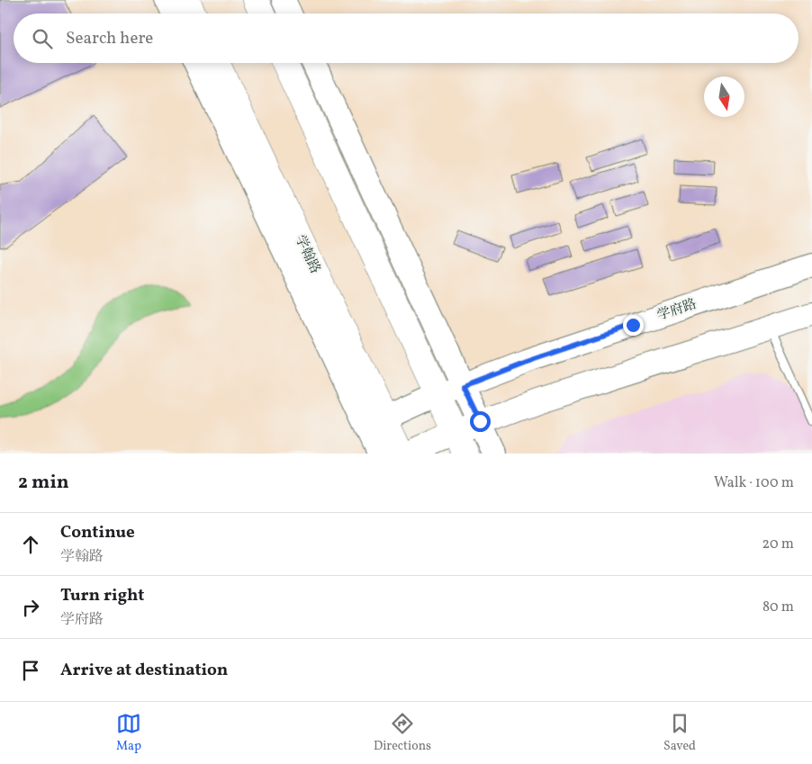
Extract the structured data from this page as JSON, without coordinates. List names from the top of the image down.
{
  "streets": {
    "main road": ["学翰路"],
    "street": ["学府路"]
  },
  "crossings": [
    ["学翰路", "学府路"]
  ],
  "north": "bottom",
  "page": {
    "search": "Search here",
    "heading": ["2 min", "Walk · 100 m"],
    "list": [
      ["Continue", "学翰路", "20 m"],
      ["Turn right", "学府路", "80 m"],
      "Arrive at destination"
    ],
    "nav": ["Map", "Directions", "Saved"]
  }
}
